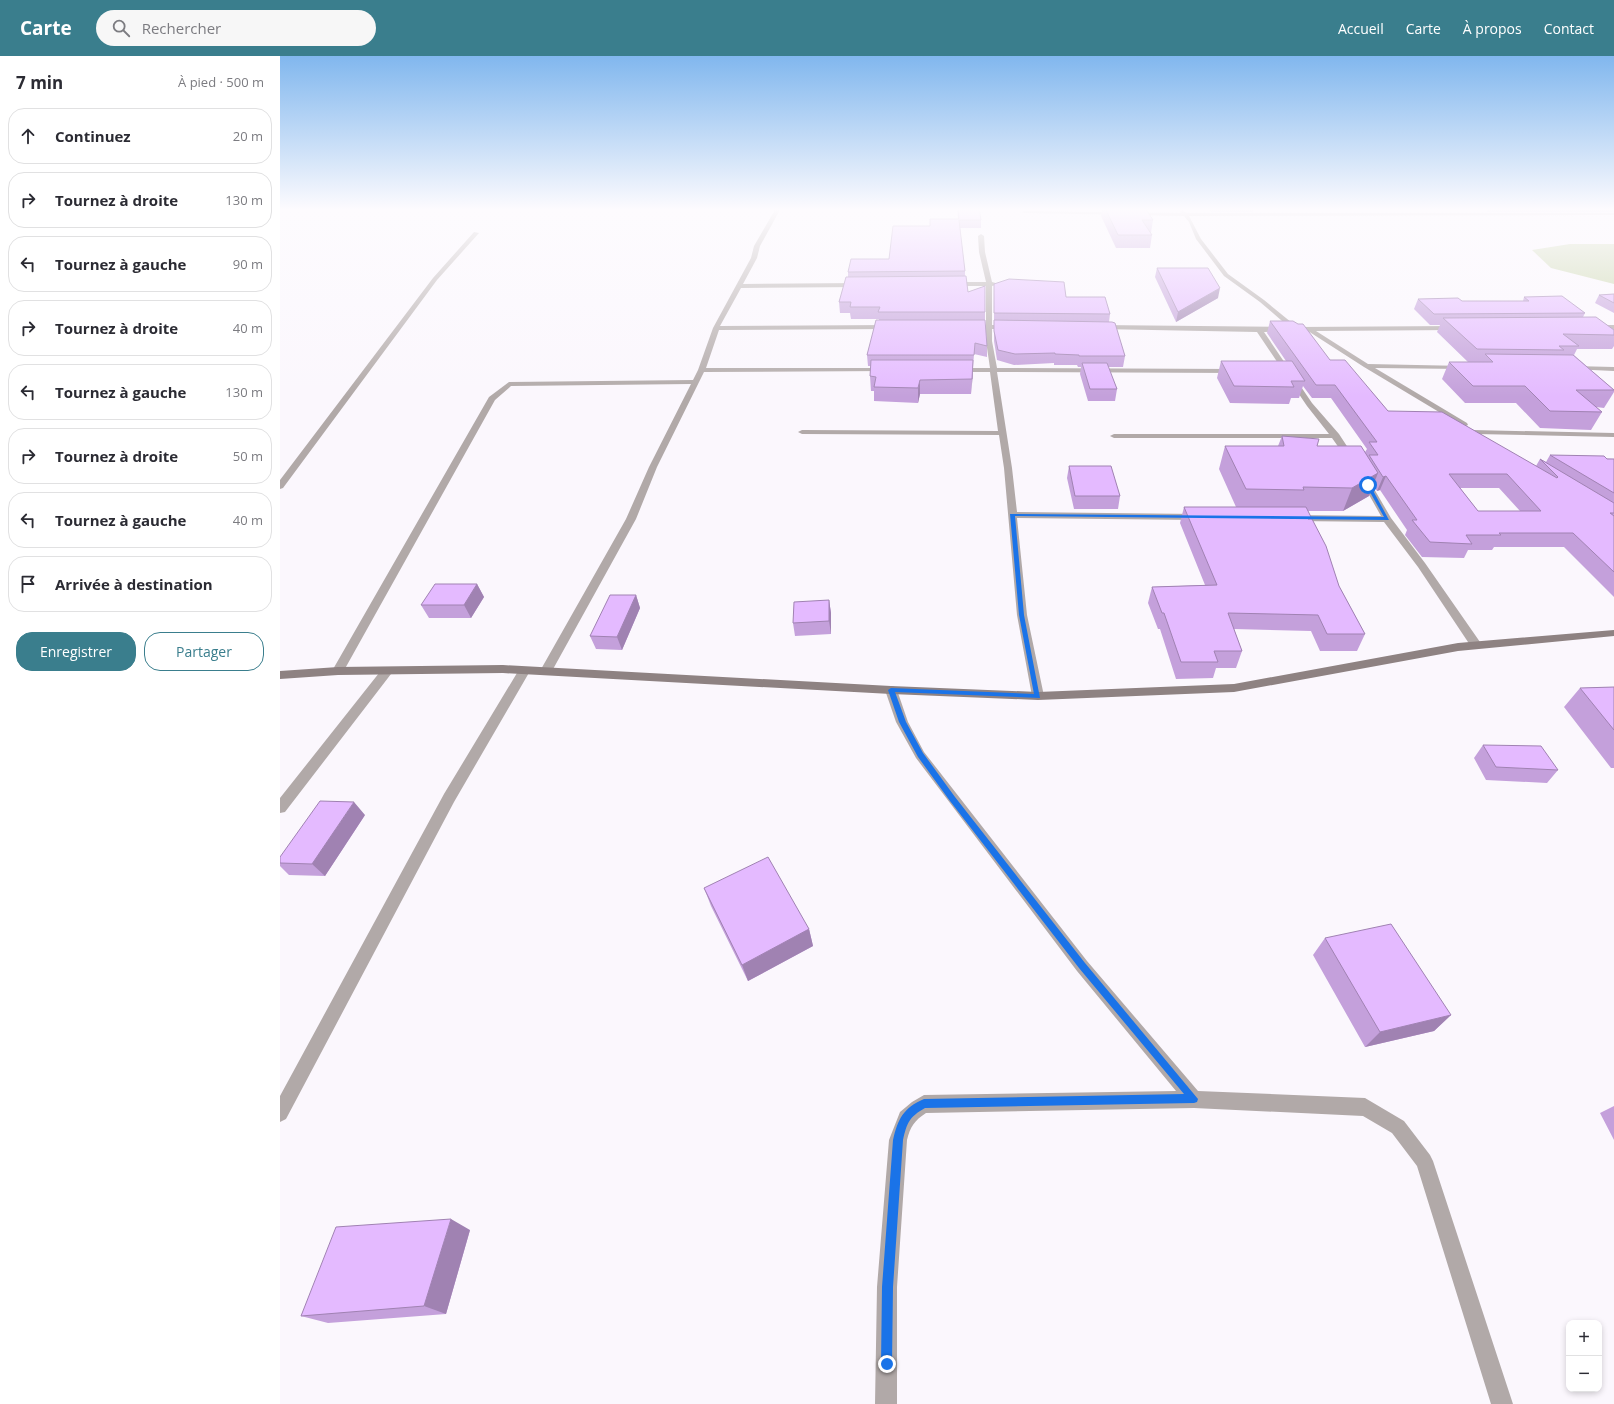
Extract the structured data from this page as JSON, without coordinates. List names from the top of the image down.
{
  "page": {
    "header": "Carte",
    "search": "Rechercher",
    "nav": [
      "Accueil",
      "Carte",
      "À propos",
      "Contact"
    ],
    "heading": ["7 min", "À pied · 500 m"],
    "list": [
      ["Continuez", "20 m"],
      ["Tournez à droite", "130 m"],
      ["Tournez à gauche", "90 m"],
      ["Tournez à droite", "40 m"],
      ["Tournez à gauche", "130 m"],
      ["Tournez à droite", "50 m"],
      ["Tournez à gauche", "40 m"],
      "Arrivée à destination"
    ],
    "buttons": ["Enregistrer", "Partager"],
    "map_buttons": ["+", "−"]
  }
}
